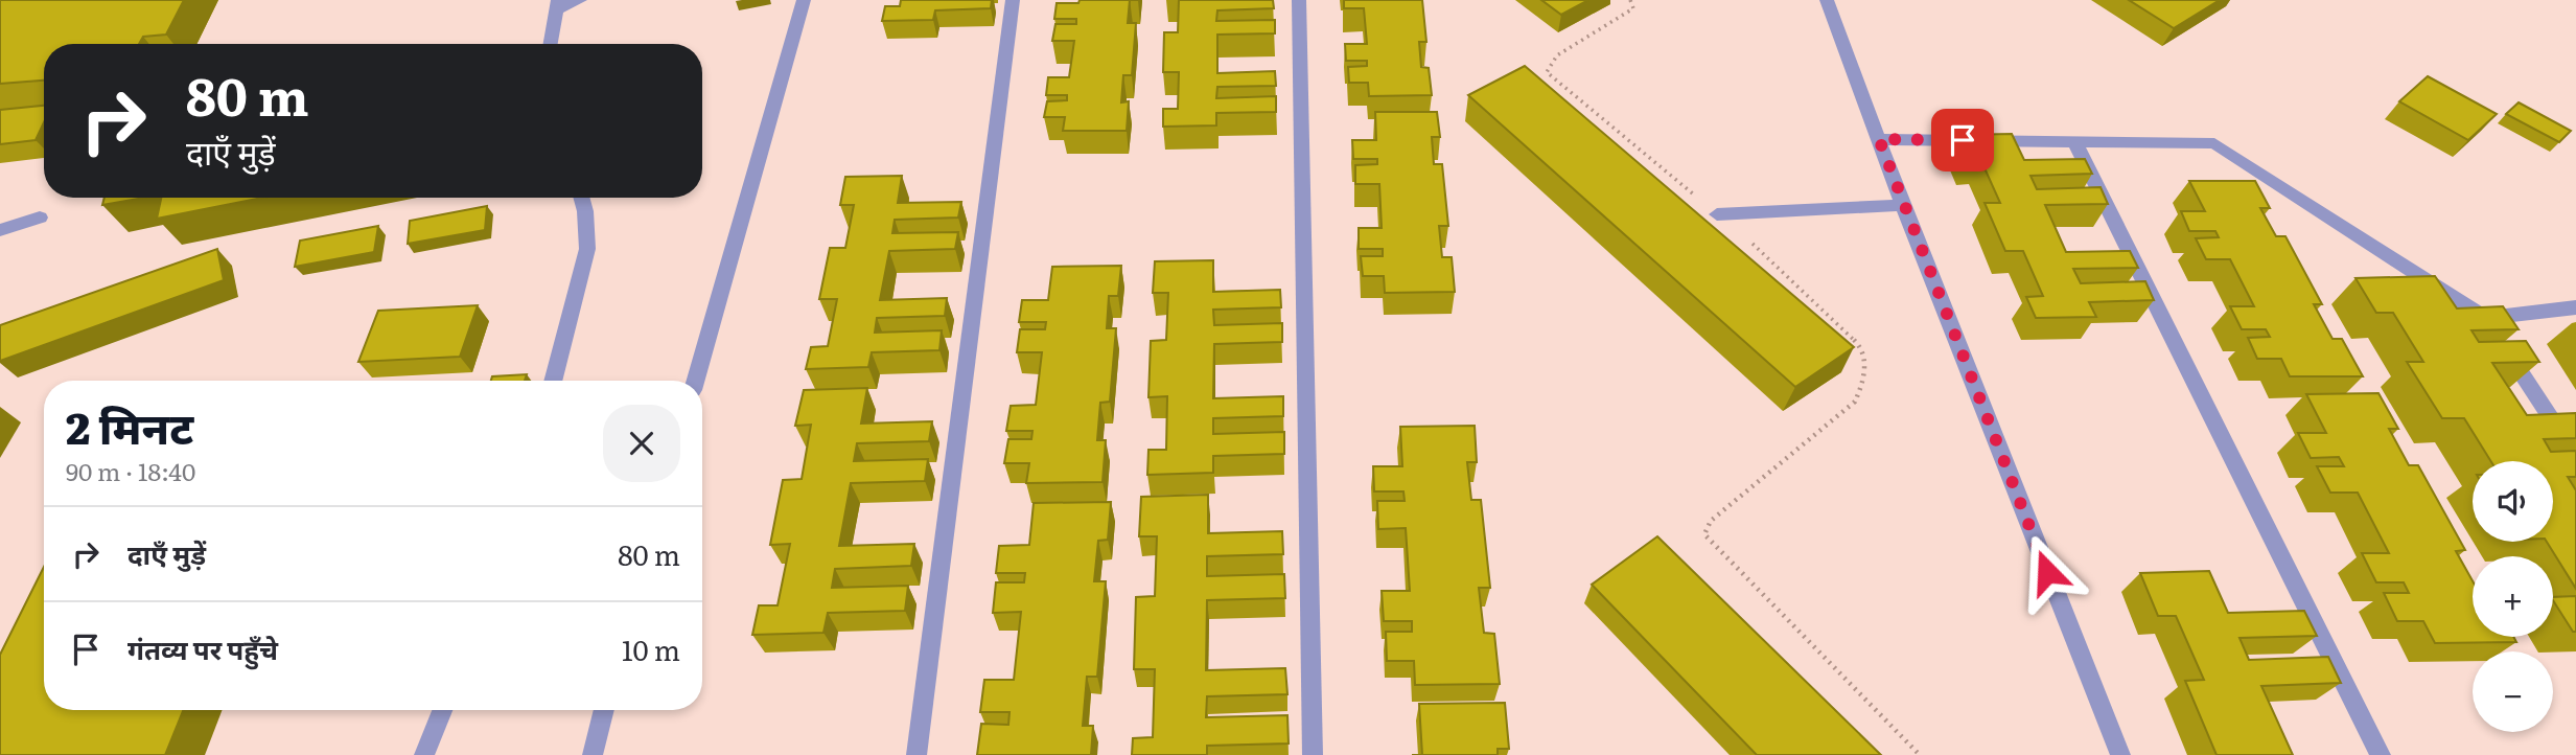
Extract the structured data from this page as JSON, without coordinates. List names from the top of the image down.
{
  "page": {
    "turn": ["80 m", "दाएँ मुड़ें"],
    "heading": ["2 मिनट", "90 m · 18:40"],
    "map_buttons": ["+", "−"],
    "list": [
      {
        "name": "दाएँ मुड़ें",
        "value": "80 m"
      },
      {
        "name": "गंतव्य पर पहुँचे",
        "value": "10 m"
      }
    ]
  }
}
